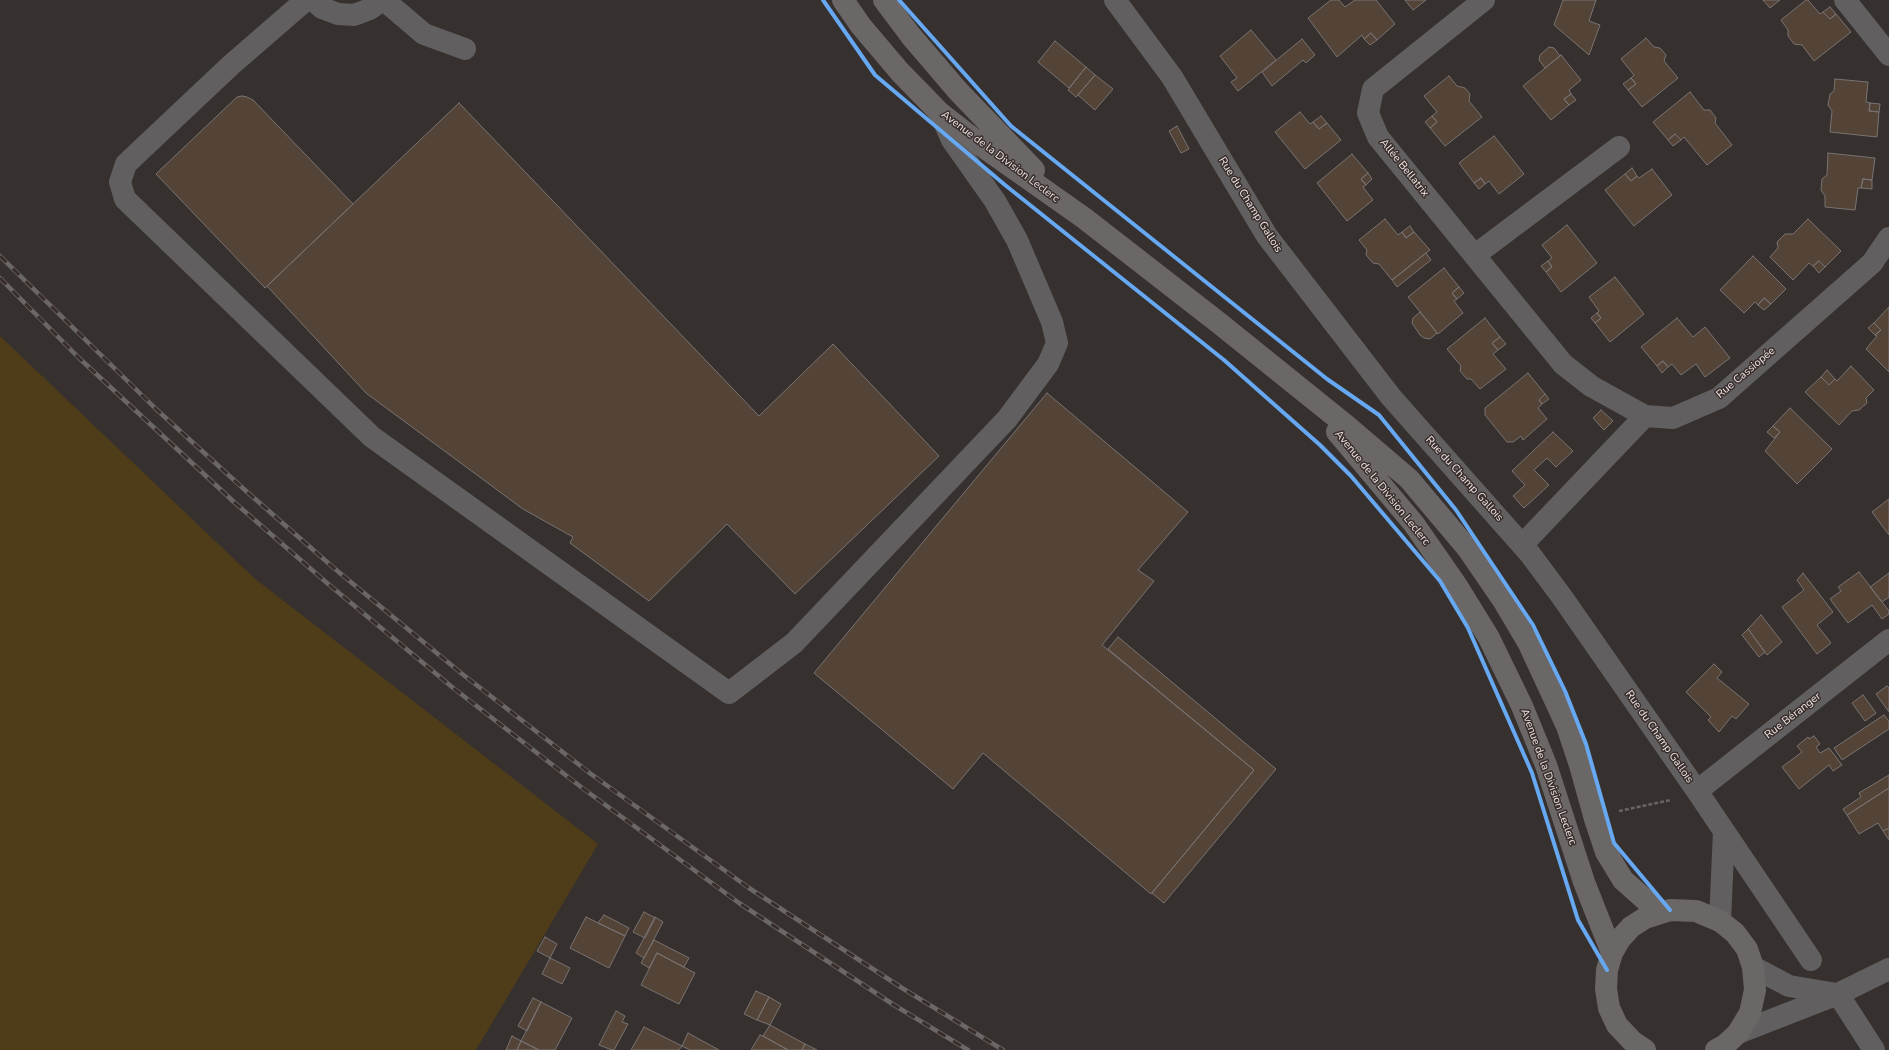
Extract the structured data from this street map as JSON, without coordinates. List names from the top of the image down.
{
  "streets": {
    "main road": ["Avenue de la Division Leclerc"],
    "street": [
      "Allée Bellatrix",
      "Rue du Champ Gallois",
      "Rue Cassiopée",
      "Rue Béranger"
    ]
  },
  "crossings": [
    ["Allée Bellatrix", "Rue Cassiopée"],
    ["Rue du Champ Gallois", "Rue Béranger"]
  ]
}
